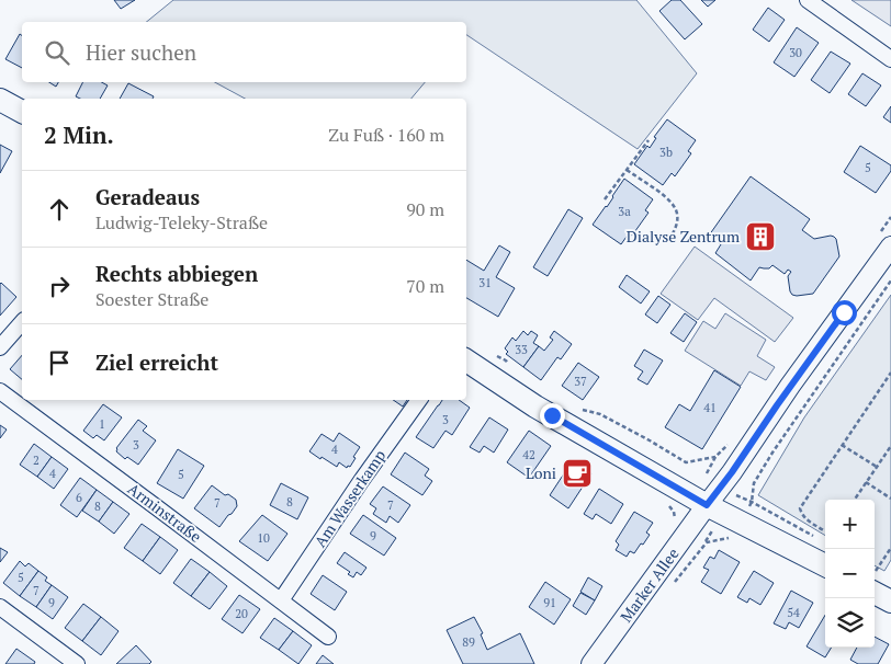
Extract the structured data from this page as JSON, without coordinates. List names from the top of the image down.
{
  "streets": {
    "street": ["Am Wasserkamp", "Arminstraße", "Marker Allee"]
  },
  "crossings": [
    ["Am Wasserkamp", "Arminstraße"]
  ],
  "places": {
    "building": ["Dialyse Zentrum"],
    "cafe": ["Loni"]
  },
  "house_numbers": [
    "30",
    "3b",
    "5",
    "3a",
    "31",
    "33",
    "37",
    "41",
    "3",
    "1",
    "3",
    "4",
    "42",
    "2",
    "4",
    "5",
    "6",
    "8",
    "7",
    "7",
    "8",
    "9",
    "10",
    "5",
    "7",
    "9",
    "91",
    "54",
    "20",
    "89"
  ],
  "page": {
    "search": "Hier suchen",
    "heading": ["2 Min.", "Zu Fuß · 160 m"],
    "list": [
      ["Geradeaus", "Ludwig-Teleky-Straße", "90 m"],
      ["Rechts abbiegen", "Soester Straße", "70 m"],
      "Ziel erreicht"
    ],
    "map_buttons": ["+", "−"]
  }
}
